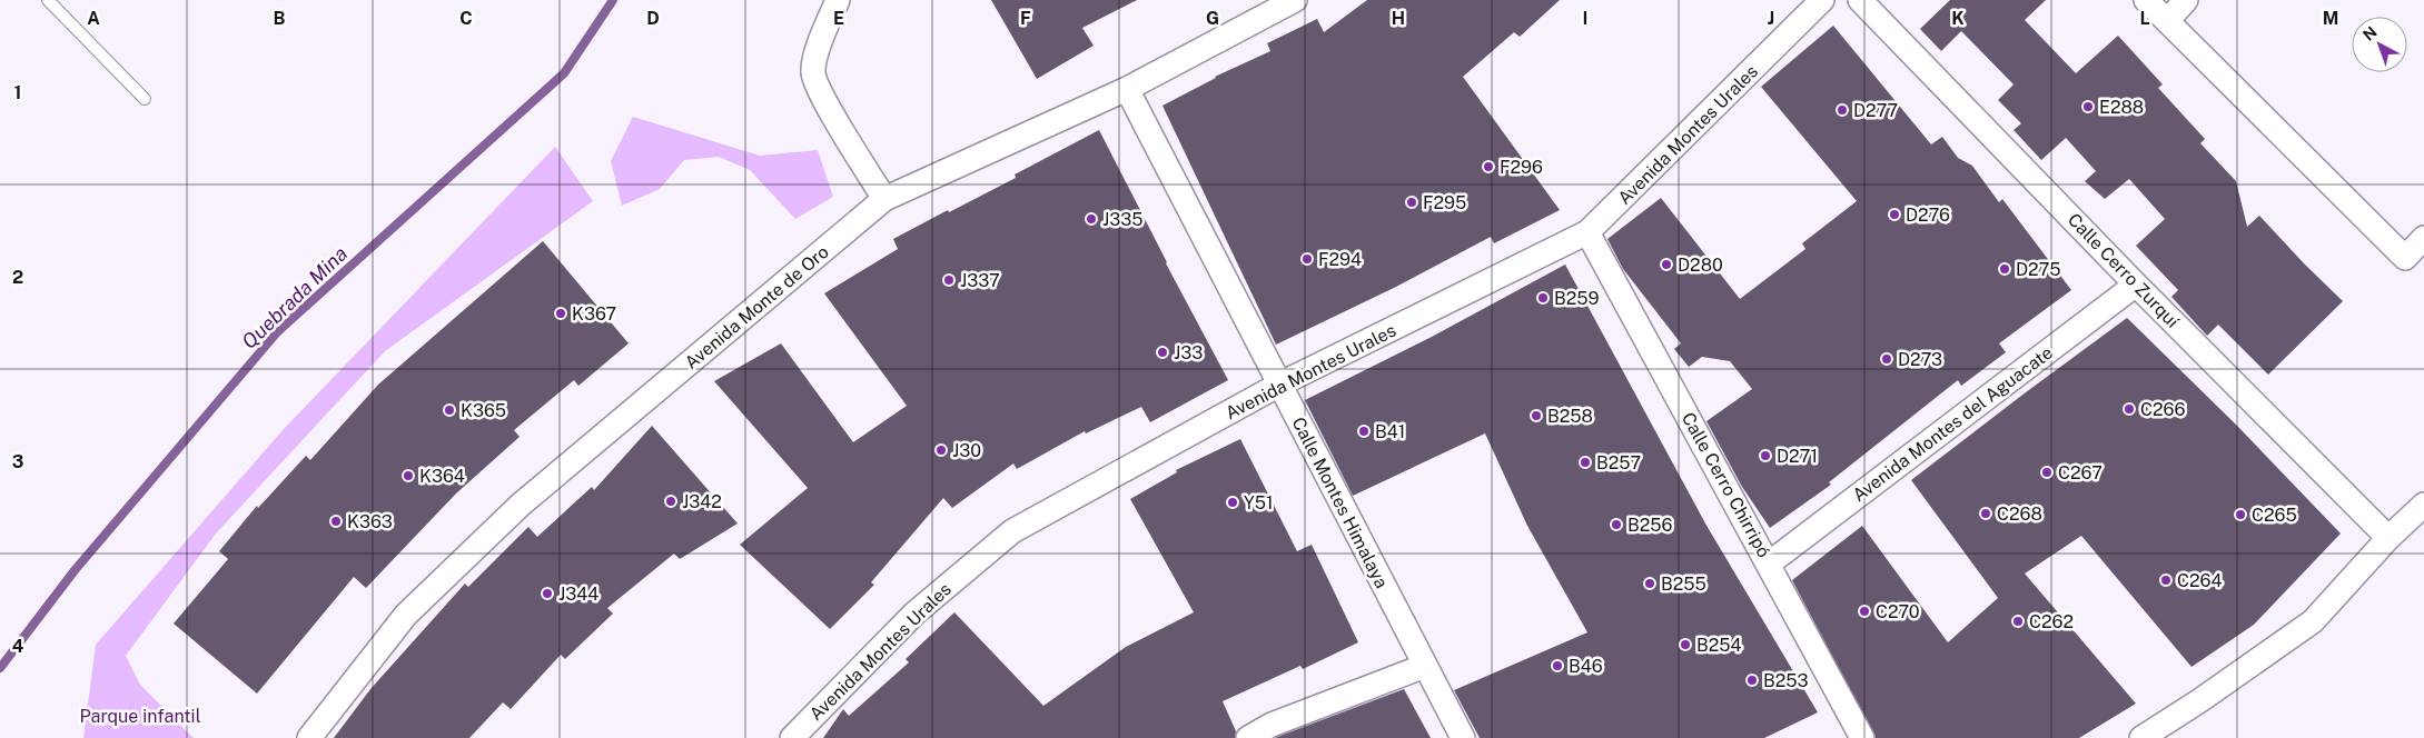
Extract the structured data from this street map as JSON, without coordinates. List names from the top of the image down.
{
  "streets": {
    "street": [
      "Avenida Montes Urales",
      "Calle Cerro Zurquí",
      "Avenida Monte de Oro",
      "Avenida Montes del Aguacate",
      "Calle Cerro Chirripó",
      "Calle Montes Himalaya"
    ]
  },
  "crossings": [
    ["Avenida Montes Urales", "Calle Cerro Chirripó"],
    ["Avenida Montes Urales", "Calle Montes Himalaya"],
    ["Calle Cerro Zurquí", "Avenida Montes del Aguacate"],
    ["Avenida Monte de Oro", "Calle Montes Himalaya"],
    ["Avenida Montes del Aguacate", "Calle Cerro Chirripó"]
  ],
  "water": ["Quebrada Mina"],
  "parks": ["Parque infantil"],
  "places": [
    "E288",
    "D277",
    "F296",
    "F295",
    "D276",
    "J335",
    "F294",
    "D280",
    "D275",
    "J337",
    "B259",
    "K367",
    "J33",
    "D273",
    "C266",
    "K365",
    "B258",
    "B41",
    "J30",
    "D271",
    "B257",
    "C267",
    "K364",
    "J342",
    "Y51",
    "C268",
    "C265",
    "K363",
    "B256",
    "C264",
    "B255",
    "J344",
    "C270",
    "C262",
    "B254",
    "B46",
    "B253"
  ],
  "north": "top left",
  "grid": {
    "columns": [
      "A",
      "B",
      "C",
      "D",
      "E",
      "F",
      "G",
      "H",
      "I",
      "J",
      "K",
      "L",
      "M"
    ],
    "rows": [
      "1",
      "2",
      "3",
      "4"
    ]
  }
}
